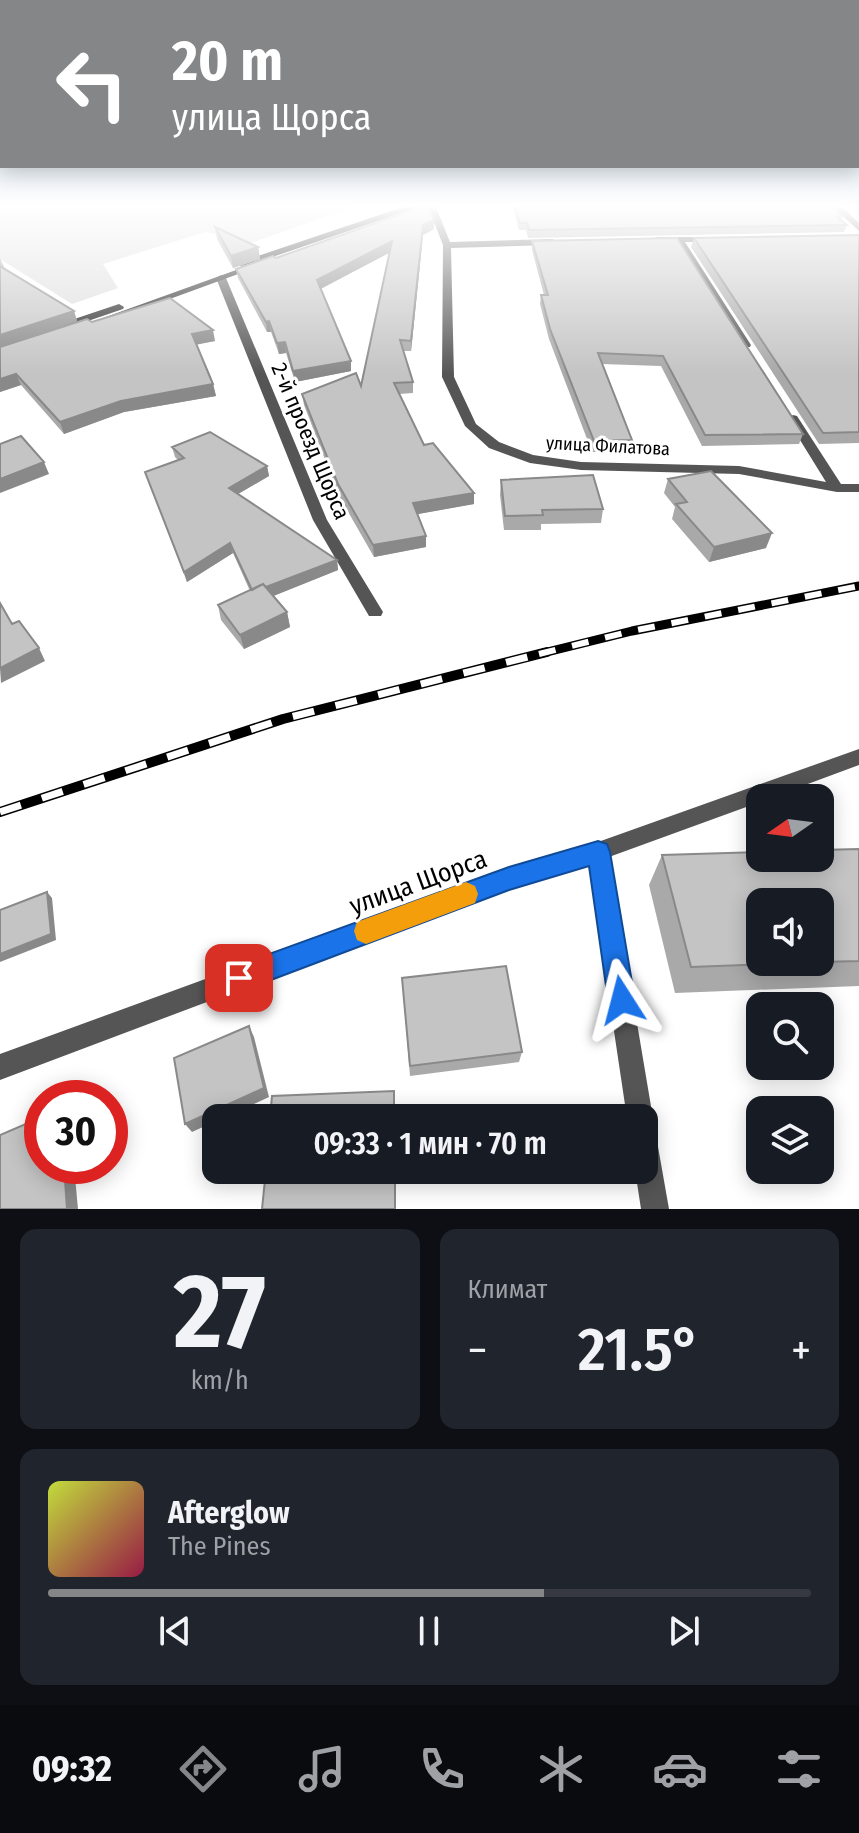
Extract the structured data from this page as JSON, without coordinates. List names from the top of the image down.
{
  "streets": {
    "street": ["2-й проезд Щорса", "улица Филатова", "улица Щорса"]
  },
  "north": "left",
  "page": {
    "turn": ["20 m", "улица Щорса"],
    "limit": "30",
    "trip": "09:33 · 1 мин · 70 m",
    "tile": [
      ["27", "km/h"],
      "Климат"
    ],
    "heat": ["−", "21.5°", "+"],
    "song": ["Afterglow", "The Pines"],
    "tabs": "09:32"
  }
}
